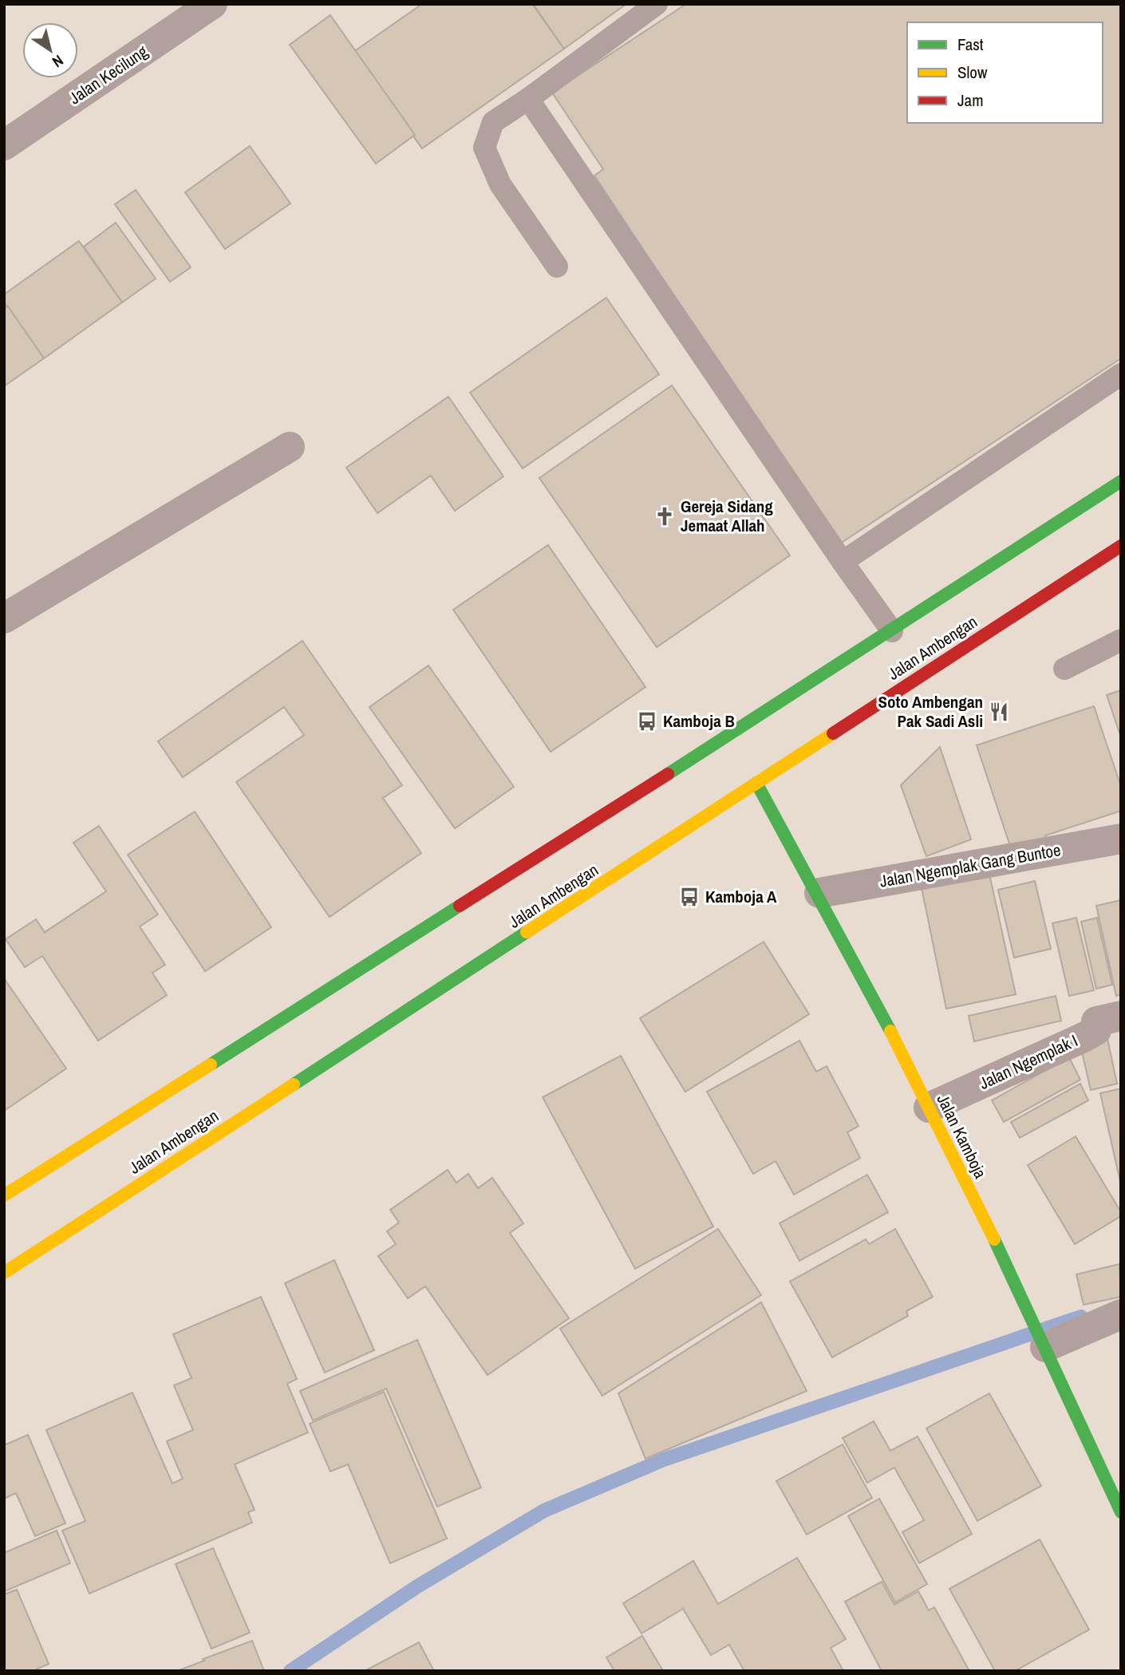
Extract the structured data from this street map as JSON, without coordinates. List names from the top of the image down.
{
  "streets": {
    "main road": ["Jalan Ambengan", "Jalan Kamboja"],
    "street": ["Jalan Kecilung", "Jalan Ngemplak Gang Buntoe", "Jalan Ngemplak I"]
  },
  "crossings": [
    ["Jalan Ambengan", "Jalan Kamboja"],
    ["Jalan Ngemplak Gang Buntoe", "Jalan Kamboja"],
    ["Jalan Ngemplak I", "Jalan Kamboja"]
  ],
  "places": {
    "church": ["Gereja Sidang Jemaat Allah"],
    "restaurant": ["Soto Ambengan Pak Sadi Asli"],
    "bus stop": ["Kamboja B", "Kamboja A"]
  },
  "legend": ["Fast", "Slow", "Jam"],
  "north": "bottom right"
}
